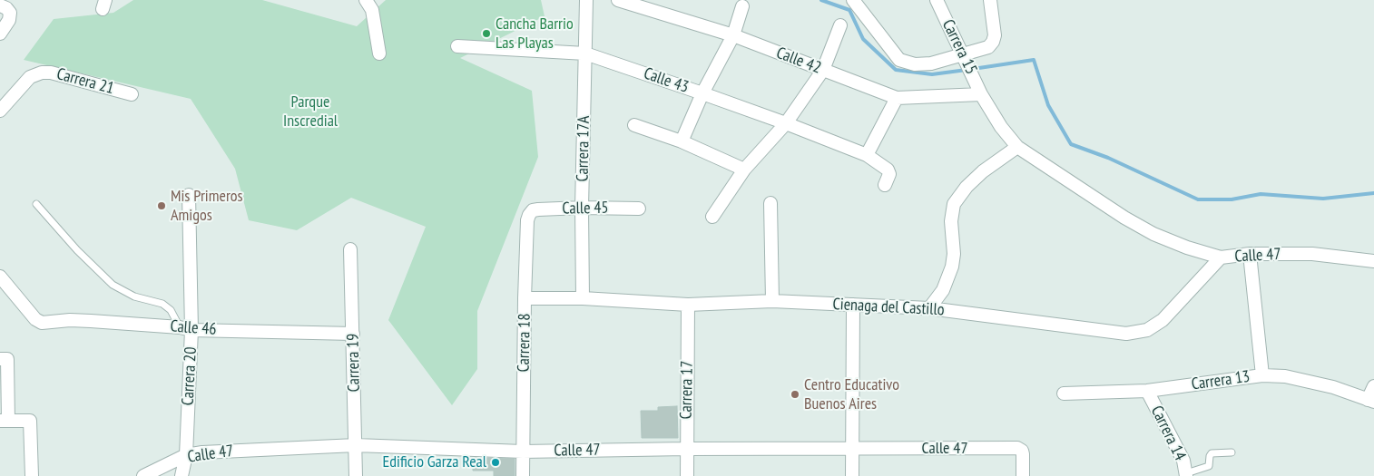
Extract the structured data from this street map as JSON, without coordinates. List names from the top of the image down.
{
  "streets": {
    "street": [
      "Carrera 15",
      "Calle 42",
      "Calle 43",
      "Carrera 21",
      "Carrera 17A",
      "Calle 45",
      "Calle 47",
      "Cienaga del Castillo",
      "Calle 46",
      "Carrera 18",
      "Carrera 19",
      "Carrera 20",
      "Carrera 13",
      "Carrera 17",
      "Carrera 14"
    ]
  },
  "crossings": [
    ["Carrera 15", "Calle 42"],
    ["Carrera 15", "Calle 47"],
    ["Calle 42", "Calle 47"],
    ["Calle 43", "Carrera 17A"],
    ["Carrera 17A", "Calle 45"],
    ["Carrera 17A", "Cienaga del Castillo"],
    ["Calle 45", "Carrera 18"],
    ["Calle 47", "Cienaga del Castillo"],
    ["Calle 47", "Carrera 18"],
    ["Calle 47", "Carrera 19"],
    ["Calle 47", "Carrera 20"],
    ["Calle 47", "Carrera 17"],
    ["Cienaga del Castillo", "Carrera 18"],
    ["Cienaga del Castillo", "Carrera 17"],
    ["Calle 46", "Carrera 19"],
    ["Calle 46", "Carrera 20"],
    ["Carrera 13", "Carrera 14"]
  ],
  "parks": ["Parque Inscredial"],
  "places": [
    "Cancha Barrio Las Playas",
    "Mis Primeros Amigos",
    "Centro Educativo Buenos Aires",
    "Edificio Garza Real"
  ]
}
